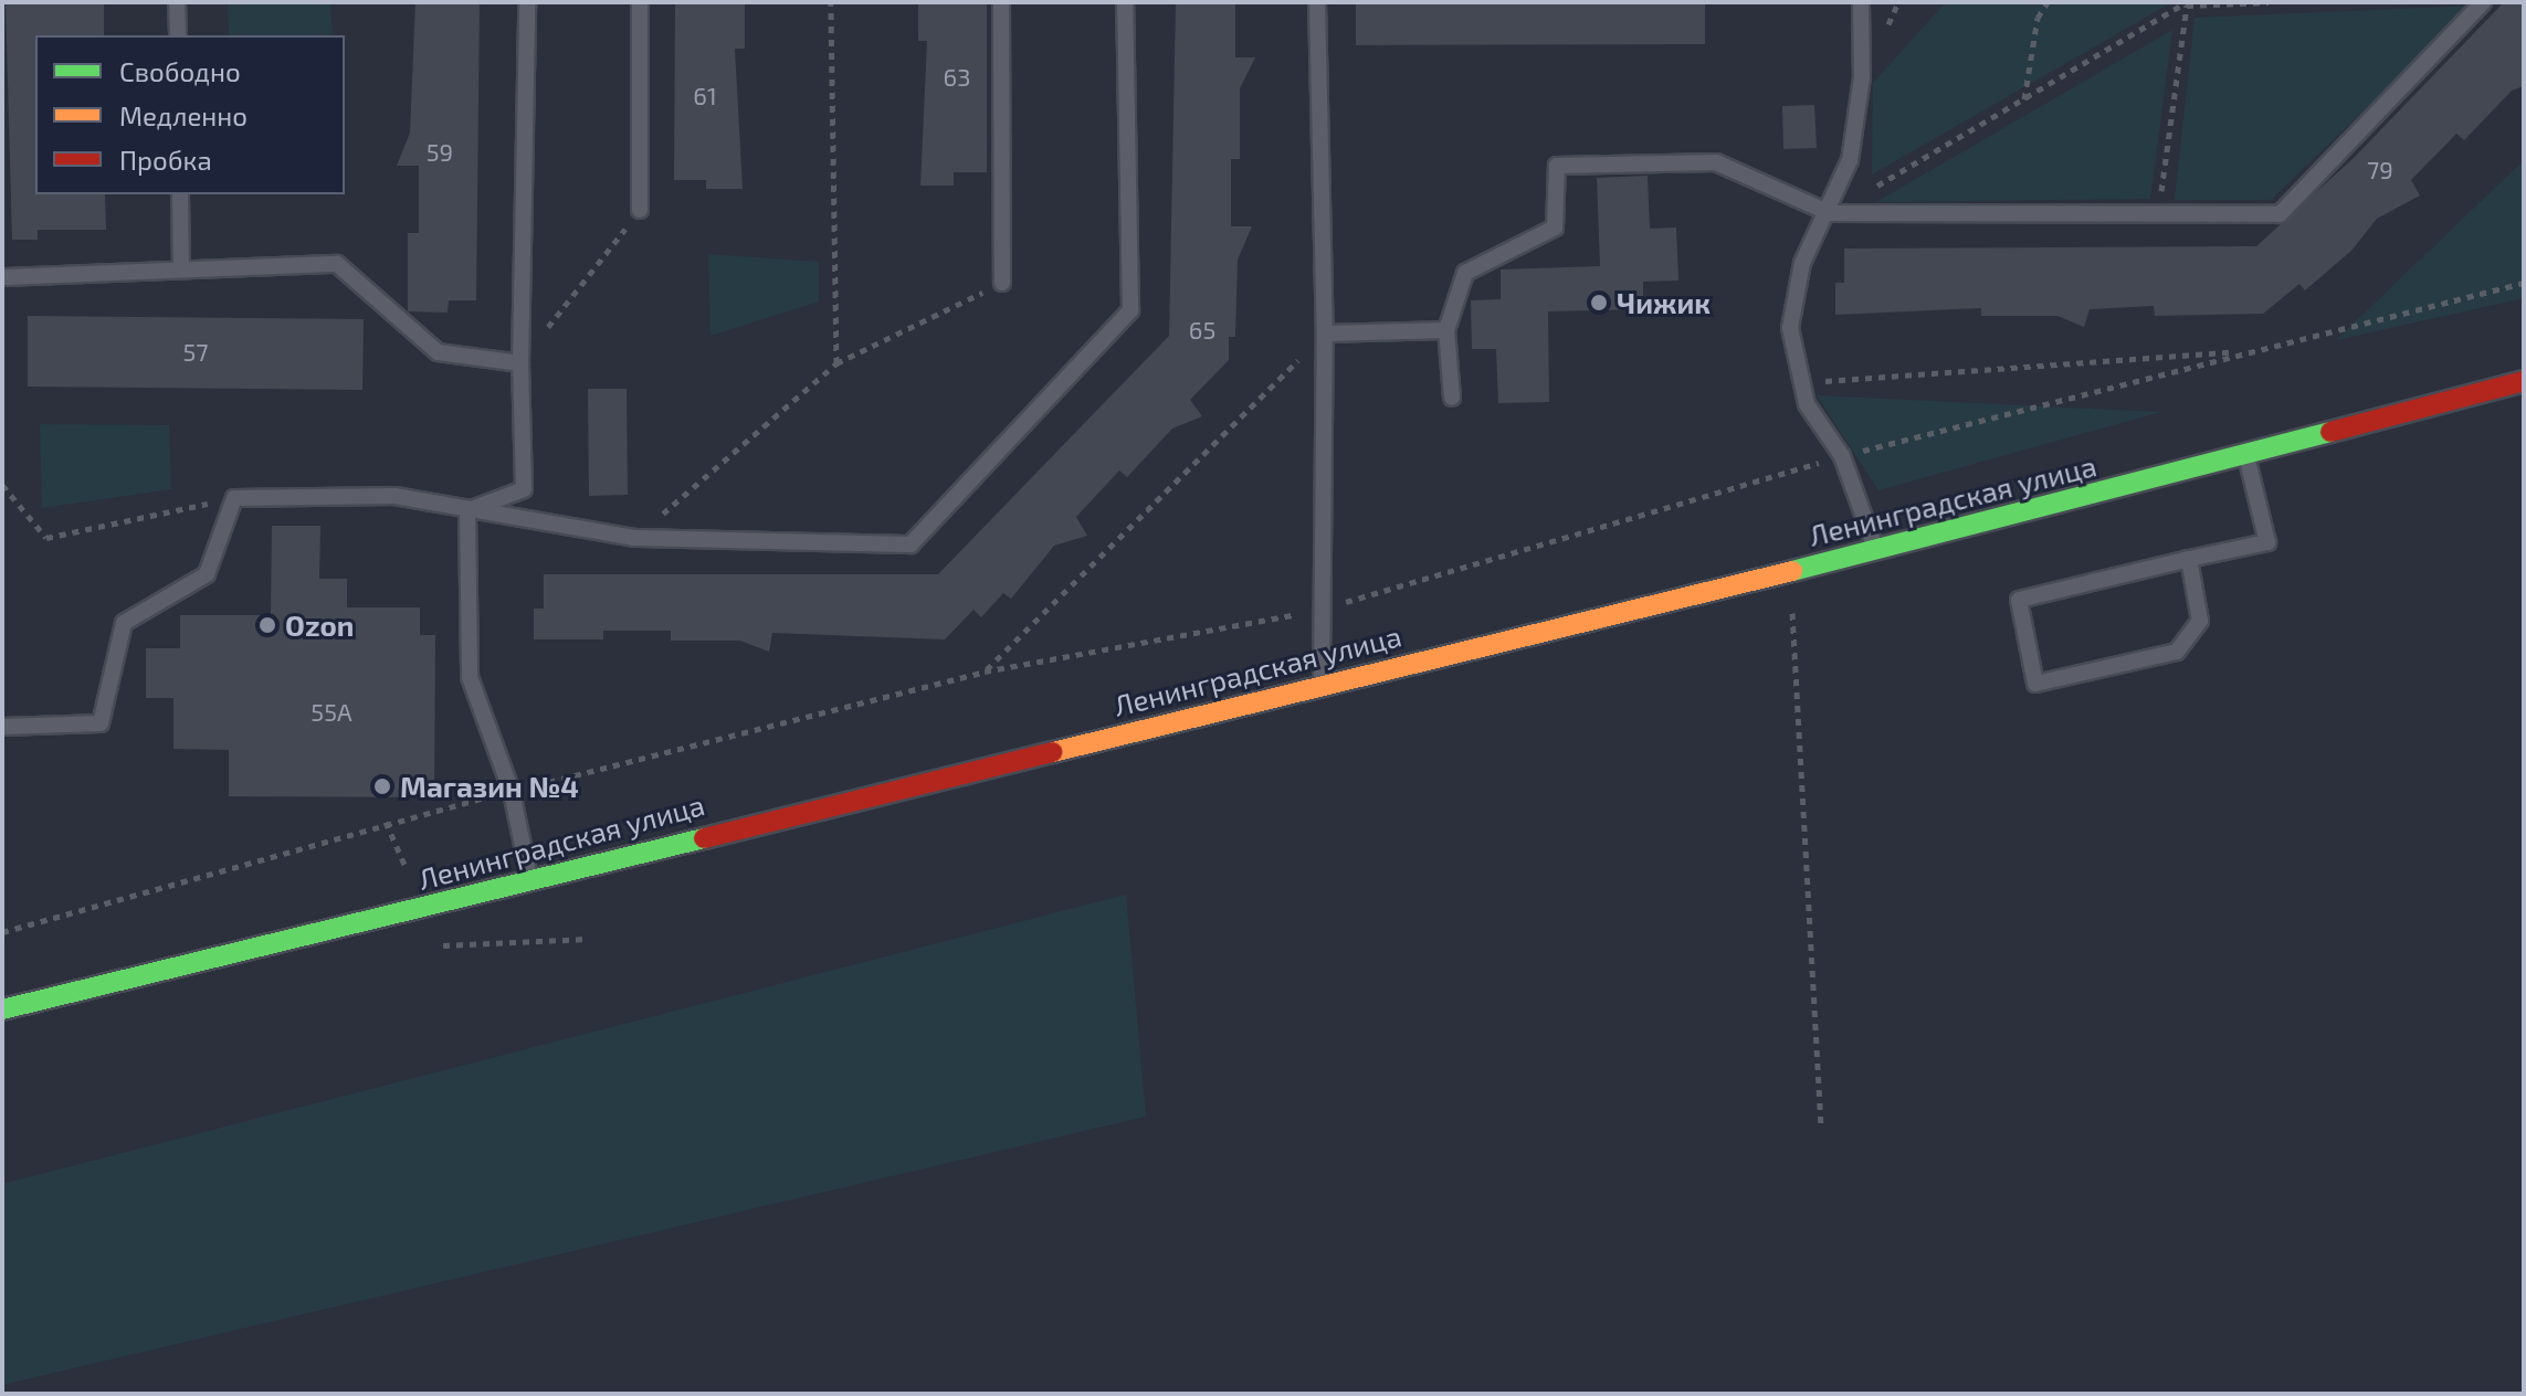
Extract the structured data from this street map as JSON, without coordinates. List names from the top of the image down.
{
  "streets": {
    "street": ["Ленинградская улица"]
  },
  "places": ["Чижик", "Ozon", "Магазин №4"],
  "house_numbers": [
    "63",
    "61",
    "59",
    "79",
    "65",
    "57",
    "55А"
  ],
  "legend": ["Свободно", "Медленно", "Пробка"]
}
